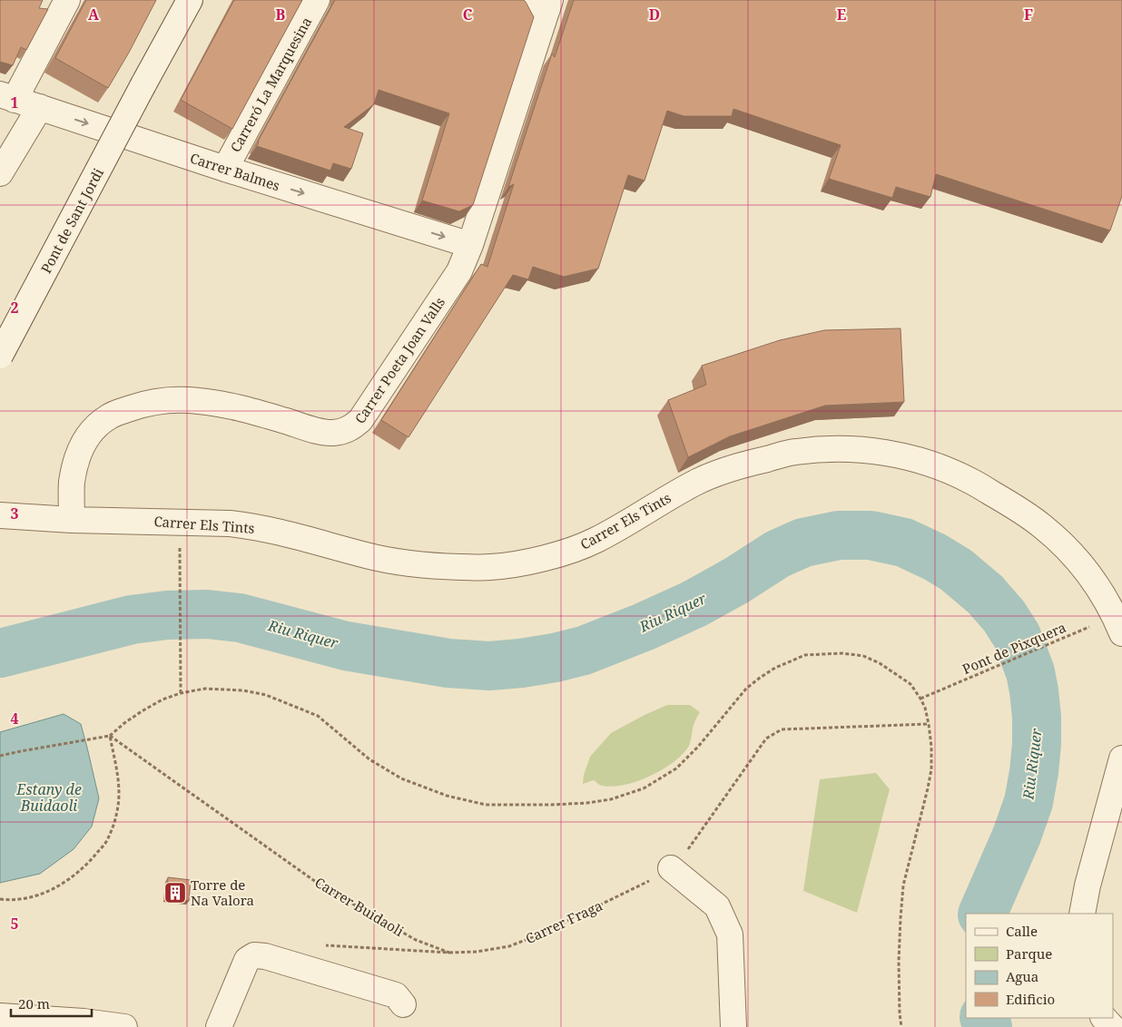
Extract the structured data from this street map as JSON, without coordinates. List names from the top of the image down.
{
  "streets": {
    "street": [
      "Carreró La Marquesina",
      "Carrer Balmes",
      "Pont de Sant Jordi",
      "Carrer Poeta Joan Valls",
      "Carrer Els Tints"
    ],
    "path": ["Pont de Pixquera", "Carrer Buidaoli", "Carrer Fraga"]
  },
  "crossings": [
    ["Carreró La Marquesina", "Carrer Balmes"],
    ["Carrer Balmes", "Carrer Poeta Joan Valls"],
    ["Carrer Poeta Joan Valls", "Carrer Els Tints"],
    ["Carrer Els Tints", "Pont de Pixquera"],
    ["Carrer Buidaoli", "Carrer Fraga"]
  ],
  "one_way": ["Carrer Balmes"],
  "water": ["Riu Riquer", "Estany de Buidaoli"],
  "places": {
    "building": ["Torre de Na Valora"]
  },
  "legend": [
    "Calle",
    "Parque",
    "Agua",
    "Edificio"
  ],
  "scale_bar": "20 m",
  "grid": {
    "columns": [
      "A",
      "B",
      "C",
      "D",
      "E",
      "F"
    ],
    "rows": [
      "1",
      "2",
      "3",
      "4",
      "5"
    ]
  }
}
